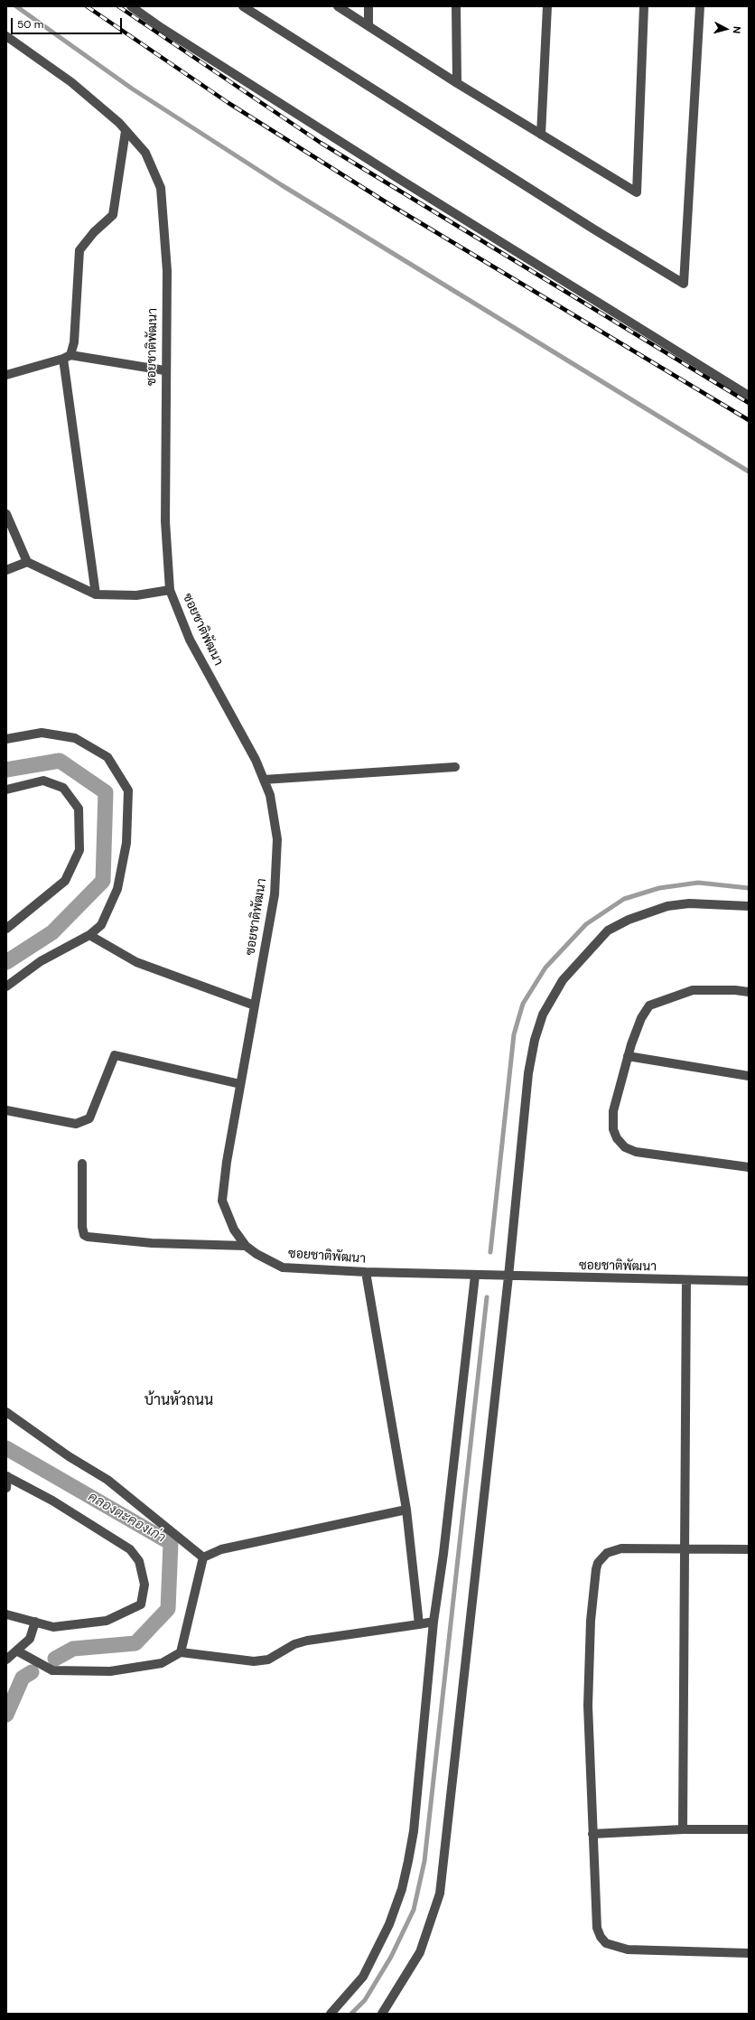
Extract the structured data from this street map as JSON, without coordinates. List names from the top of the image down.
{
  "streets": {
    "street": ["ซอยชาติพัฒนา"]
  },
  "districts": ["บ้านหัวถนน"],
  "water": ["คลองตะคองเก่า"],
  "scale_bar": "50 m",
  "north": "right"
}
